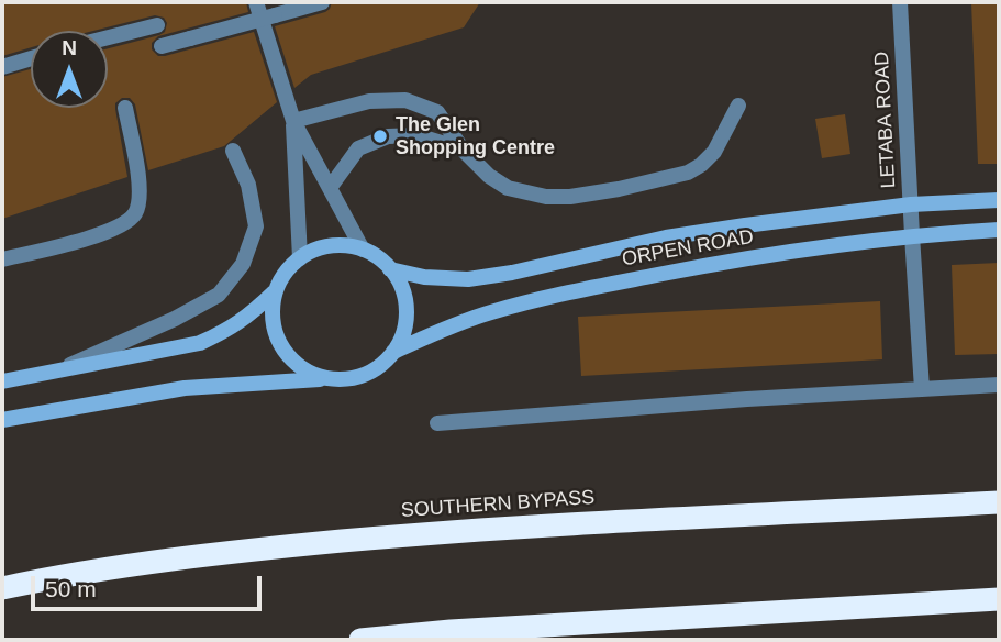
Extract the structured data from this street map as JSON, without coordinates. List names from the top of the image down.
{
  "streets": {
    "highway": ["SOUTHERN BYPASS"],
    "street": ["LETABA ROAD", "ORPEN ROAD"]
  },
  "crossings": [
    ["LETABA ROAD", "ORPEN ROAD"]
  ],
  "places": ["The Glen Shopping Centre"],
  "scale_bar": "50 m",
  "north": "top"
}
